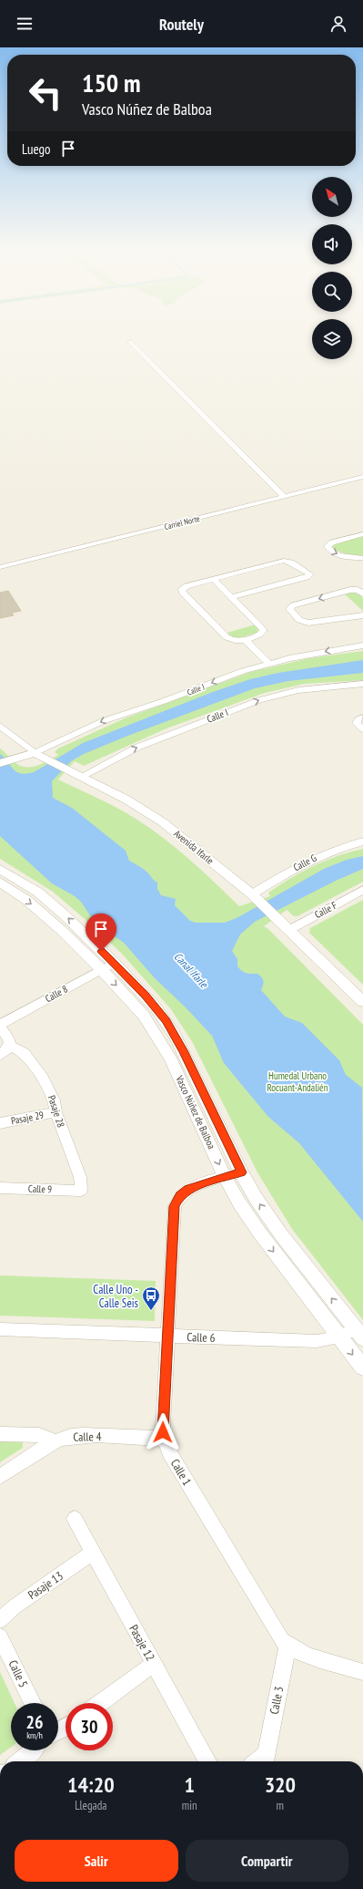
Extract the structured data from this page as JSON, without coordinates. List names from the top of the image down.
{
  "streets": {
    "street": [
      "Carriel Norte",
      "Calle J",
      "Calle I",
      "Avenida Ifarle",
      "Calle G",
      "Calle F",
      "Calle 8",
      "Pasaje 28",
      "Vasco Núñez de Balboa",
      "Pasaje 29",
      "Calle 9",
      "Calle 6",
      "Calle 4",
      "Calle 1",
      "Pasaje 13",
      "Pasaje 12",
      "Calle 5",
      "Calle 3"
    ]
  },
  "crossings": [
    ["Calle J", "Avenida Ifarle"],
    ["Calle I", "Avenida Ifarle"],
    ["Avenida Ifarle", "Calle G"],
    ["Avenida Ifarle", "Calle F"],
    ["Calle 8", "Pasaje 28"],
    ["Calle 8", "Vasco Núñez de Balboa"],
    ["Pasaje 28", "Pasaje 29"],
    ["Pasaje 28", "Calle 9"],
    ["Vasco Núñez de Balboa", "Calle 6"],
    ["Vasco Núñez de Balboa", "Calle 1"],
    ["Calle 6", "Calle 1"],
    ["Calle 4", "Calle 1"],
    ["Calle 1", "Calle 3"],
    ["Pasaje 13", "Pasaje 12"]
  ],
  "one_way": ["Calle J", "Calle I"],
  "water": ["Canal Ifarle"],
  "parks": ["Humedal Urbano Rocuant-Andalién"],
  "places": {
    "bus stop": ["Calle Uno - Calle Seis"]
  },
  "north": "top left",
  "page": {
    "header": "Routely",
    "turn": ["150 m", "Vasco Núñez de Balboa"],
    "then": "Luego",
    "speed": "26 km/h",
    "limit": "30",
    "eta": [
      "14:20",
      "Llegada",
      "1",
      "min",
      "320",
      "m"
    ],
    "buttons": ["Salir", "Compartir"]
  }
}
